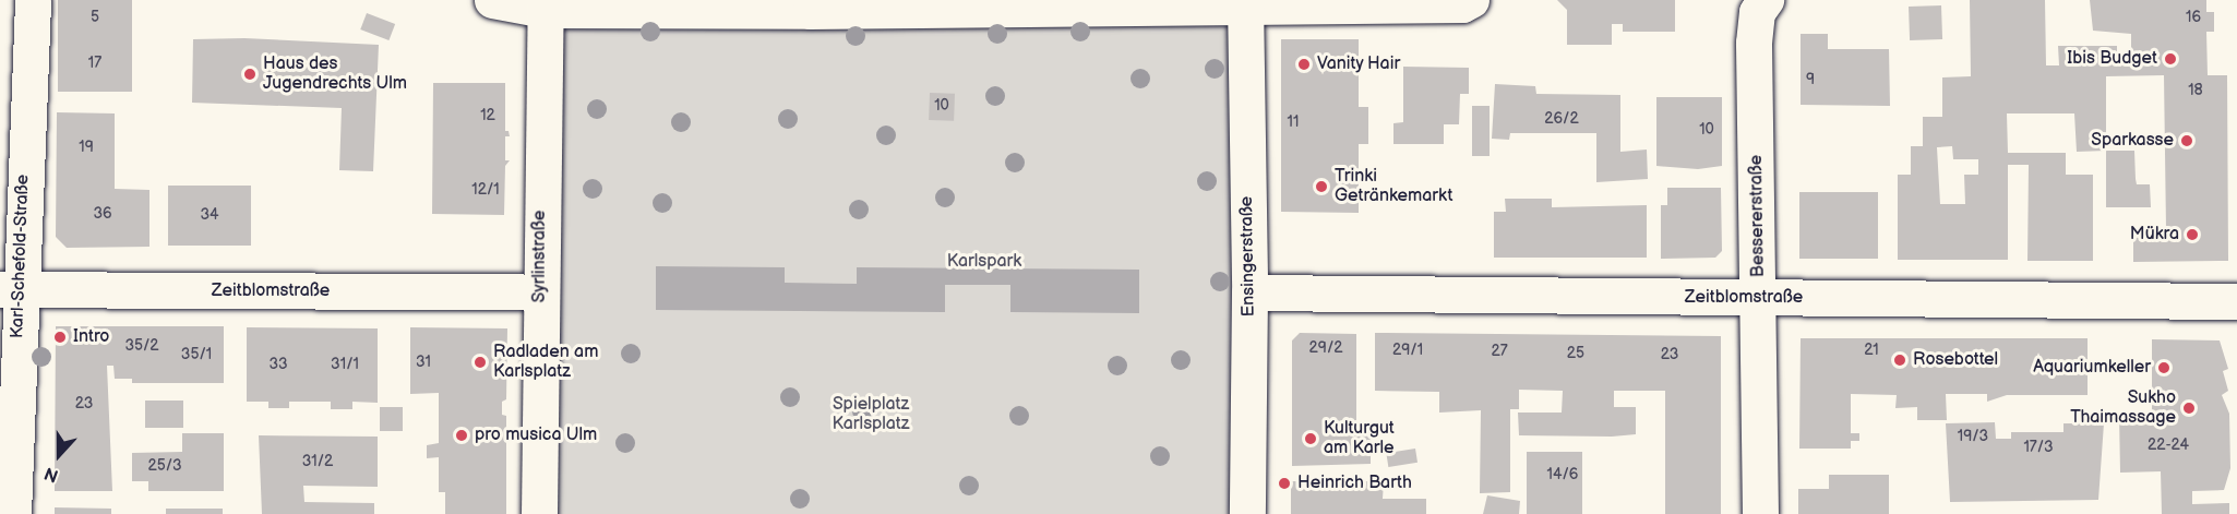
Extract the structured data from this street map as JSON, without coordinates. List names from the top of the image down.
{
  "streets": {
    "street": [
      "Bessererstraße",
      "Karl-Schefold-Straße",
      "Syrlinstraße",
      "Ensingerstraße",
      "Zeitblomstraße"
    ]
  },
  "crossings": [
    ["Bessererstraße", "Zeitblomstraße"],
    ["Karl-Schefold-Straße", "Zeitblomstraße"],
    ["Syrlinstraße", "Zeitblomstraße"],
    ["Ensingerstraße", "Zeitblomstraße"]
  ],
  "parks": ["Karlspark", "Spielplatz Karlsplatz"],
  "places": [
    "Ibis Budget",
    "Vanity Hair",
    "Haus des Jugendrechts Ulm",
    "Sparkasse",
    "Trinki Getränkemarkt",
    "Mükra",
    "Intro",
    "Rosebottel",
    "Radladen am Karlsplatz",
    "Aquariumkeller",
    "Sukho Thaimassage",
    "pro musica Ulm",
    "Kulturgut am Karle",
    "Heinrich Barth"
  ],
  "house_numbers": [
    "5",
    "16",
    "17",
    "9",
    "18",
    "10",
    "12",
    "26/2",
    "11",
    "10",
    "19",
    "12/1",
    "36",
    "34",
    "35/2",
    "29/2",
    "29/1",
    "21",
    "27",
    "25",
    "35/1",
    "23",
    "31",
    "33",
    "31/1",
    "23",
    "19/3",
    "22-24",
    "17/3",
    "31/2",
    "25/3",
    "14/6"
  ],
  "north": "bottom"
}
